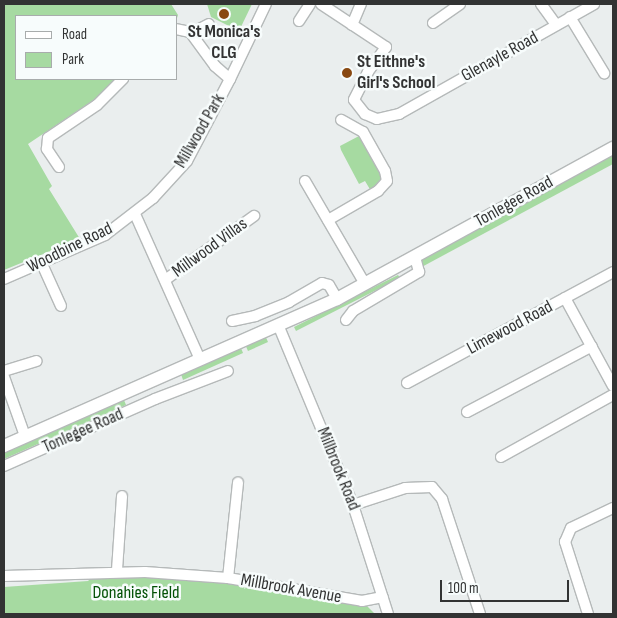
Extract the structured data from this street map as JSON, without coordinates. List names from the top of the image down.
{
  "streets": {
    "main road": ["Tonlegee Road"],
    "street": [
      "Glenayle Road",
      "Millwood Park",
      "Woodbine Road",
      "Millwood Villas",
      "Limewood Road",
      "Millbrook Road",
      "Millbrook Avenue"
    ]
  },
  "crossings": [
    ["Millwood Park", "Woodbine Road"],
    ["Millwood Park", "Millwood Villas"],
    ["Tonlegee Road", "Millwood Villas"],
    ["Tonlegee Road", "Millbrook Road"],
    ["Woodbine Road", "Millwood Villas"],
    ["Millbrook Road", "Millbrook Avenue"]
  ],
  "parks": ["Donahies Field"],
  "places": ["St Monica's CLG", "St Eithne's Girl's School"],
  "legend": ["Road", "Park"],
  "scale_bar": "100 m"
}
